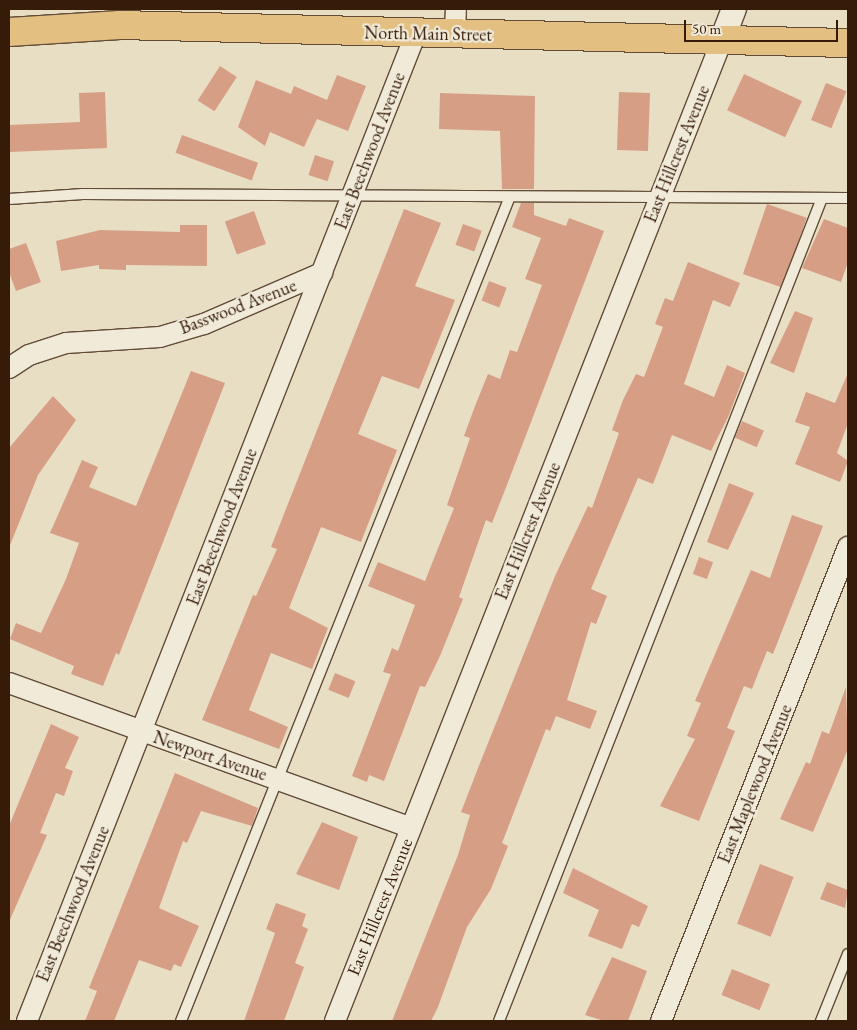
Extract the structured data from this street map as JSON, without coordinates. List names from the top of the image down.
{
  "streets": {
    "main road": ["North Main Street"],
    "street": [
      "East Beechwood Avenue",
      "East Hillcrest Avenue",
      "Basswood Avenue",
      "Newport Avenue",
      "East Maplewood Avenue"
    ]
  },
  "crossings": [
    ["North Main Street", "East Beechwood Avenue"],
    ["North Main Street", "East Hillcrest Avenue"],
    ["East Beechwood Avenue", "Basswood Avenue"],
    ["East Beechwood Avenue", "Newport Avenue"],
    ["East Hillcrest Avenue", "Newport Avenue"]
  ],
  "scale_bar": "50 m"
}
